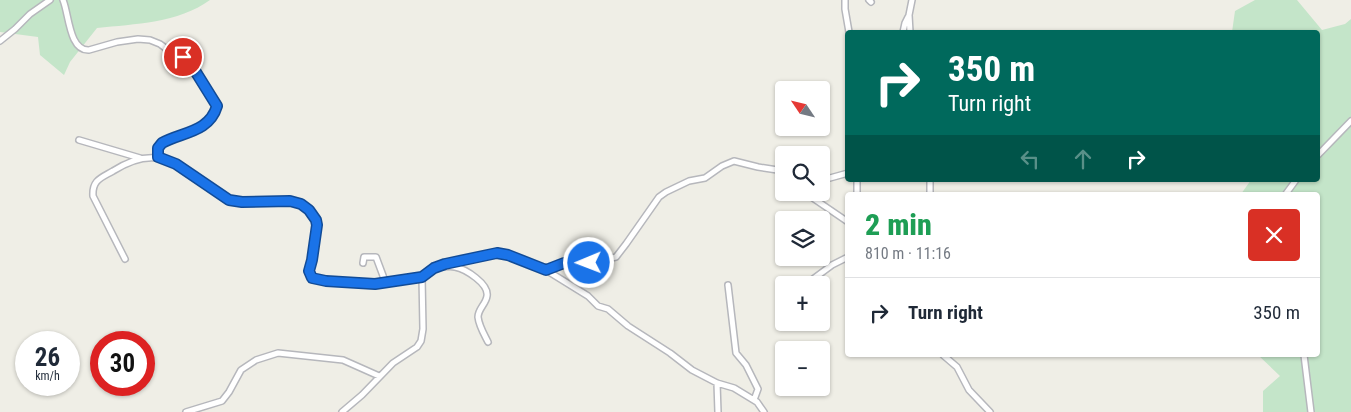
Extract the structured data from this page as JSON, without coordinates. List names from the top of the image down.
{
  "north": "top left",
  "page": {
    "turn": ["350 m", "Turn right"],
    "map_buttons": ["+", "−"],
    "heading": ["2 min", "810 m · 11:16"],
    "list": [
      {
        "name": "Turn right",
        "value": "350 m"
      }
    ],
    "speed": "26 km/h",
    "limit": "30"
  }
}
